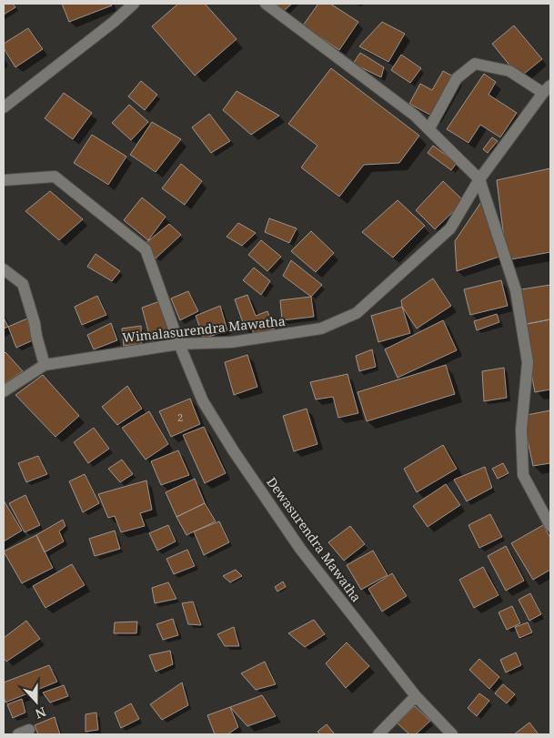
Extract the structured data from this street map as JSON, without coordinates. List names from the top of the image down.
{
  "streets": {
    "street": ["Wimalasurendra Mawatha", "Dewasurendra Mawatha"]
  },
  "crossings": [
    ["Wimalasurendra Mawatha", "Dewasurendra Mawatha"]
  ],
  "house_numbers": ["2"],
  "north": "bottom"
}
